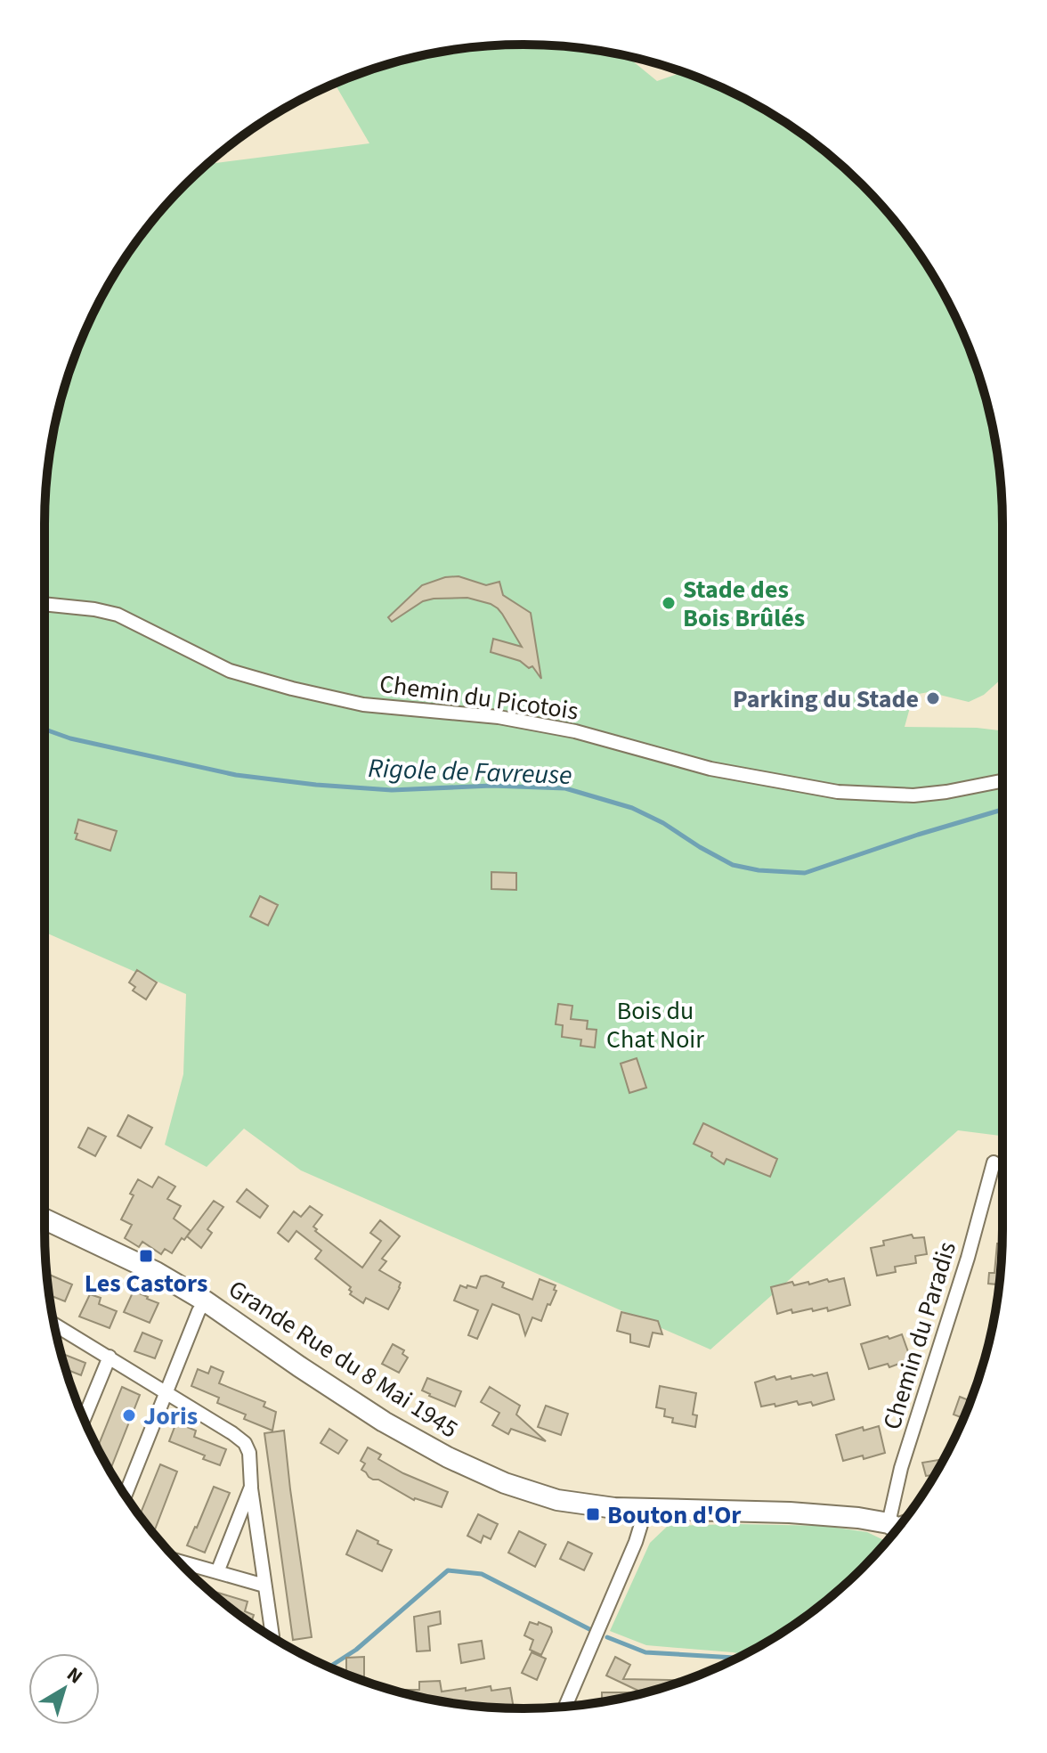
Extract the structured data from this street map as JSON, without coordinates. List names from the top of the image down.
{
  "streets": {
    "main road": ["Grande Rue du 8 Mai 1945"],
    "street": ["Chemin du Picotois", "Chemin du Paradis"]
  },
  "crossings": [
    ["Chemin du Paradis", "Grande Rue du 8 Mai 1945"]
  ],
  "water": ["Rigole de Favreuse"],
  "parks": ["Bois du Chat Noir"],
  "places": {
    "other": ["Stade des Bois Brûlés", "Parking du Stade", "Joris"],
    "transit": ["Les Castors", "Bouton d'Or"]
  },
  "north": "top right"
}
